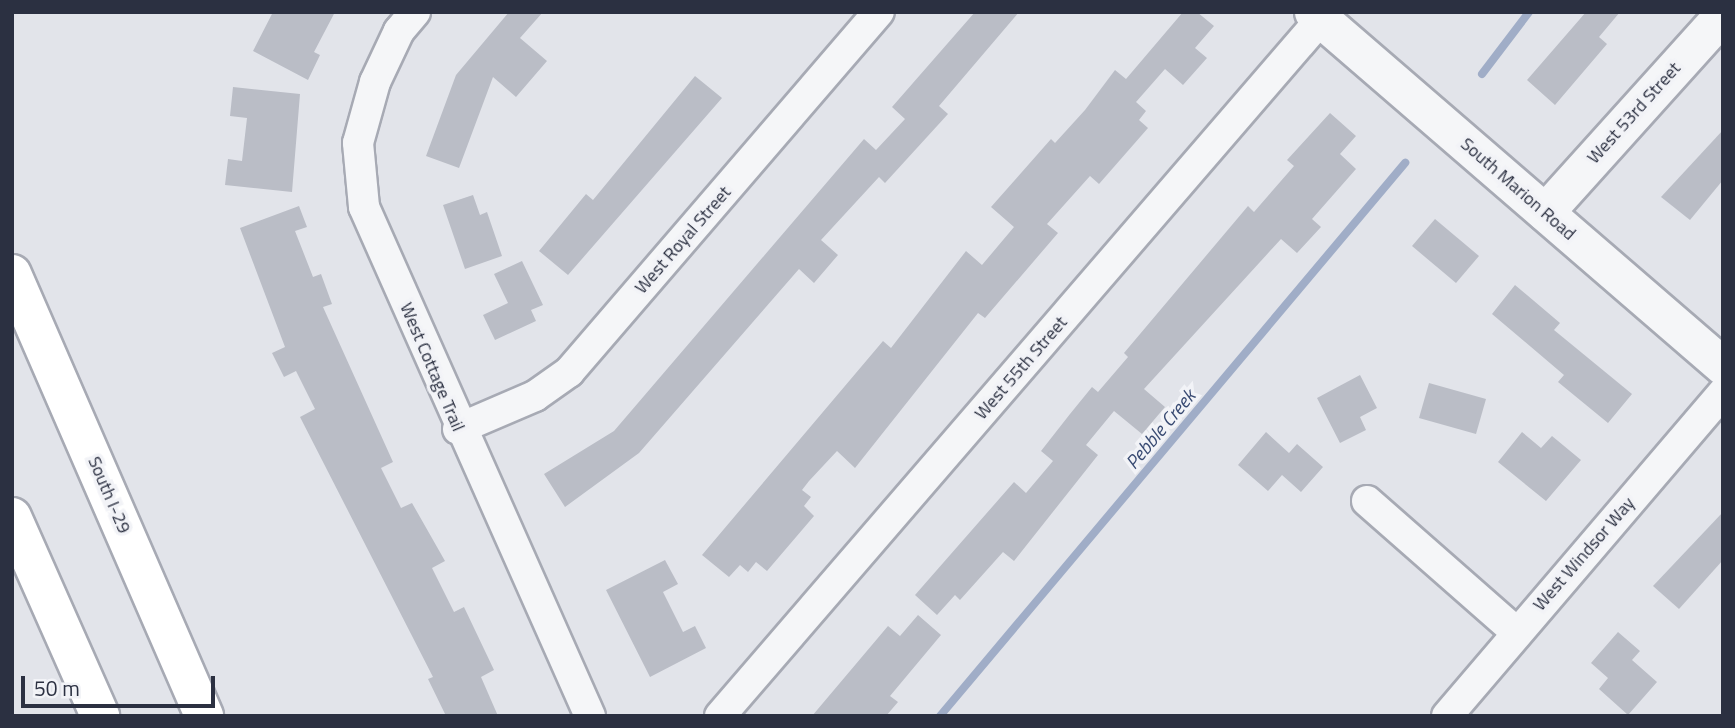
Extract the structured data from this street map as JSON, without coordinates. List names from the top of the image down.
{
  "streets": {
    "highway": ["South I-29"],
    "street": [
      "West 53rd Street",
      "South Marion Road",
      "West Royal Street",
      "West Cottage Trail",
      "West 55th Street",
      "West Windsor Way"
    ]
  },
  "crossings": [
    ["West 53rd Street", "South Marion Road"],
    ["South Marion Road", "West 55th Street"],
    ["West Royal Street", "West Cottage Trail"]
  ],
  "water": ["Pebble Creek"],
  "scale_bar": "50 m"
}
